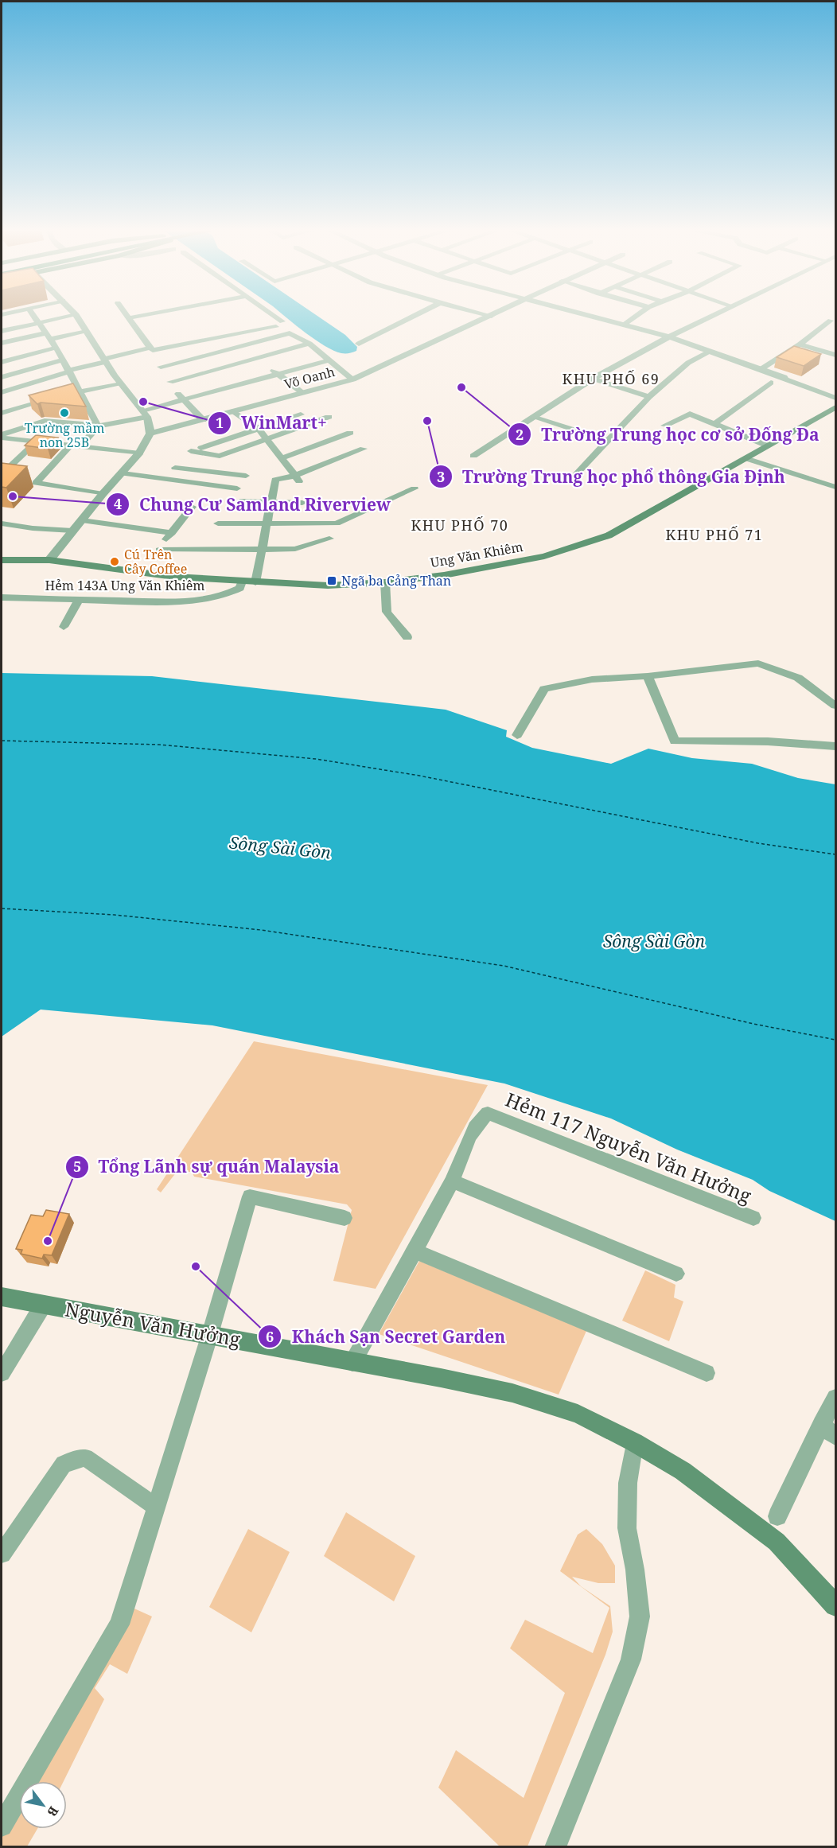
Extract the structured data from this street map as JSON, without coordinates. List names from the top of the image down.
{
  "streets": {
    "main road": ["Ung Văn Khiêm", "Nguyễn Văn Hưởng"],
    "street": ["Võ Oanh", "Hẻm 143A Ung Văn Khiêm", "Hẻm 117 Nguyễn Văn Hưởng"]
  },
  "crossings": [
    ["Ung Văn Khiêm", "Hẻm 143A Ung Văn Khiêm"],
    ["Hẻm 117 Nguyễn Văn Hưởng", "Nguyễn Văn Hưởng"]
  ],
  "districts": ["KHU PHỐ 69", "KHU PHỐ 70", "KHU PHỐ 71"],
  "water": ["Sông Sài Gòn"],
  "places": {
    "other": [
      "Trường Trung học cơ sở Đống Đa",
      "WinMart+",
      "Trường mầm non 25B",
      "Trường Trung học phổ thông Gia Định",
      "Chung Cư Samland Riverview",
      "Cú Trên Cây Coffee",
      "Tổng Lãnh sự quán Malaysia",
      "Khách Sạn Secret Garden"
    ],
    "transit": ["Ngã ba Cảng Than"]
  },
  "north": "bottom right"
}
